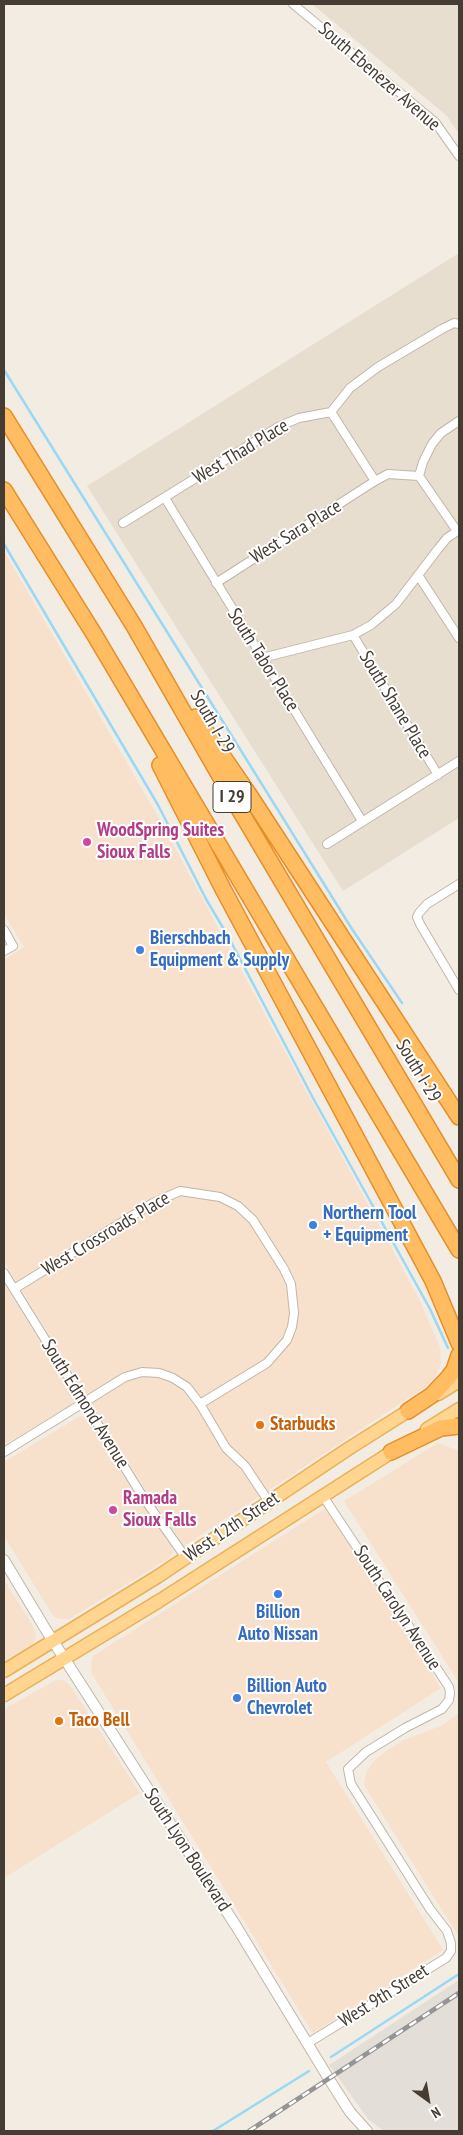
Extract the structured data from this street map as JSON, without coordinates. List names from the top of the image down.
{
  "streets": {
    "highway": ["South I-29", "I 29"],
    "main road": ["West 12th Street"],
    "street": [
      "South Ebenezer Avenue",
      "West Thad Place",
      "West Sara Place",
      "South Tabor Place",
      "South Shane Place",
      "West Crossroads Place",
      "South Edmond Avenue",
      "South Carolyn Avenue",
      "South Lyon Boulevard",
      "West 9th Street"
    ]
  },
  "crossings": [
    ["West Thad Place", "South Tabor Place"],
    ["West Sara Place", "South Tabor Place"],
    ["West Crossroads Place", "South Edmond Avenue"],
    ["South Edmond Avenue", "West 12th Street"],
    ["West 12th Street", "South Carolyn Avenue"],
    ["West 12th Street", "South Lyon Boulevard"],
    ["South Carolyn Avenue", "West 9th Street"],
    ["South Lyon Boulevard", "West 9th Street"]
  ],
  "places": [
    "WoodSpring Suites Sioux Falls",
    "Bierschbach Equipment & Supply",
    "Northern Tool + Equipment",
    "Starbucks",
    "Ramada Sioux Falls",
    "Billion Auto Nissan",
    "Billion Auto Chevrolet",
    "Taco Bell"
  ],
  "north": "bottom right"
}
